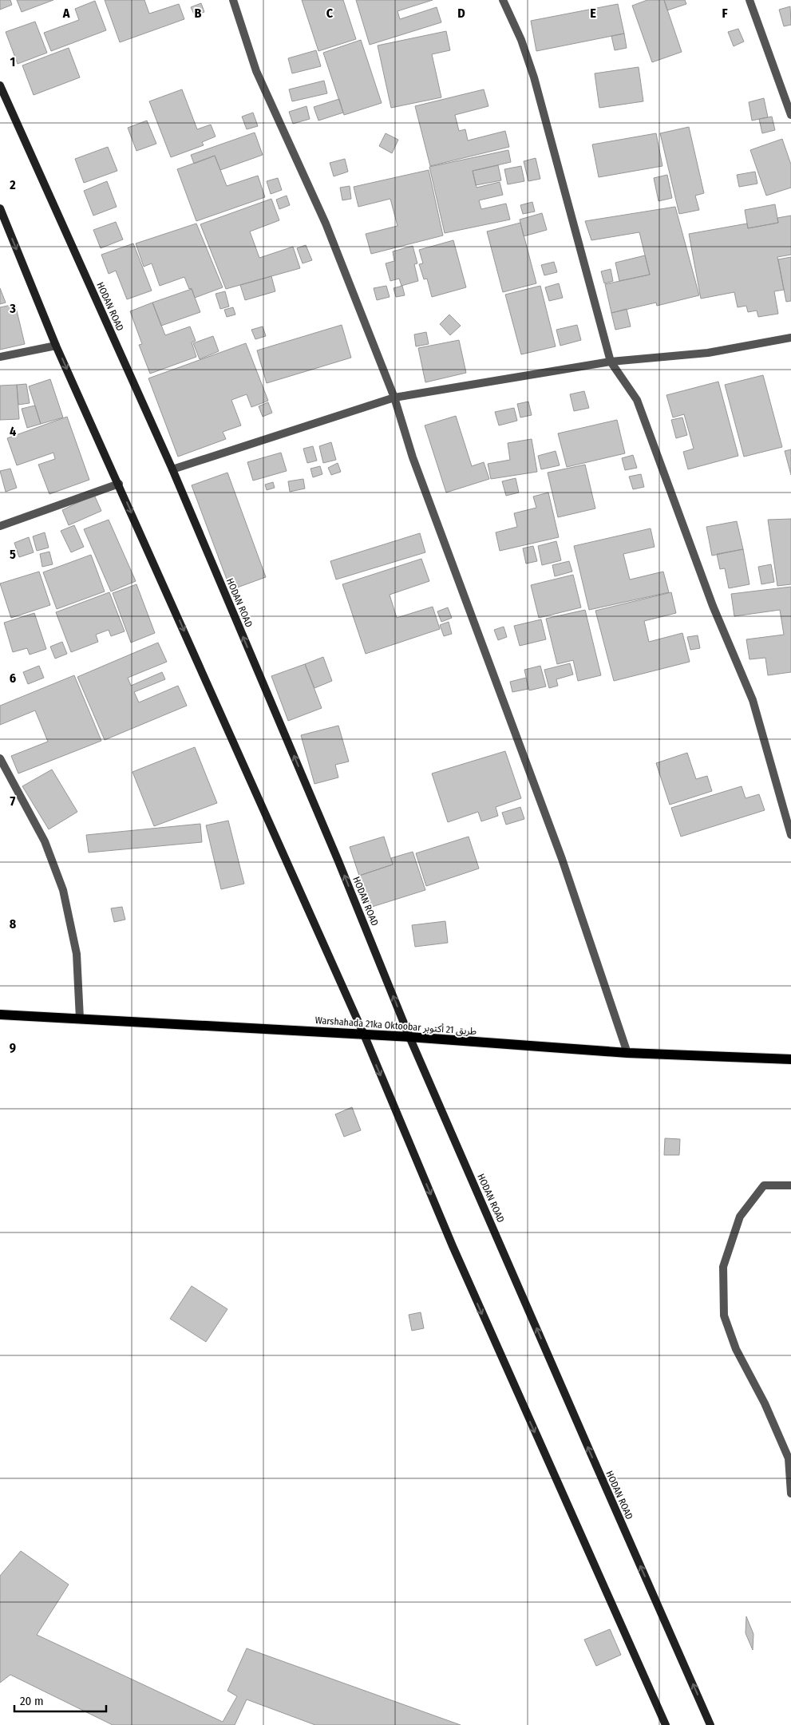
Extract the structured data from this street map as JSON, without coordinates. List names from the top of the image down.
{
  "streets": {
    "main road": ["HODAN ROAD", "Warshahada 21ka Oktoobar طريق 21 أكتوبر"]
  },
  "crossings": [
    ["HODAN ROAD", "Warshahada 21ka Oktoobar طريق 21 أكتوبر"]
  ],
  "scale_bar": "20 m",
  "grid": {
    "columns": [
      "A",
      "B",
      "C",
      "D",
      "E",
      "F"
    ],
    "rows": [
      "1",
      "2",
      "3",
      "4",
      "5",
      "6",
      "7",
      "8",
      "9"
    ]
  }
}
